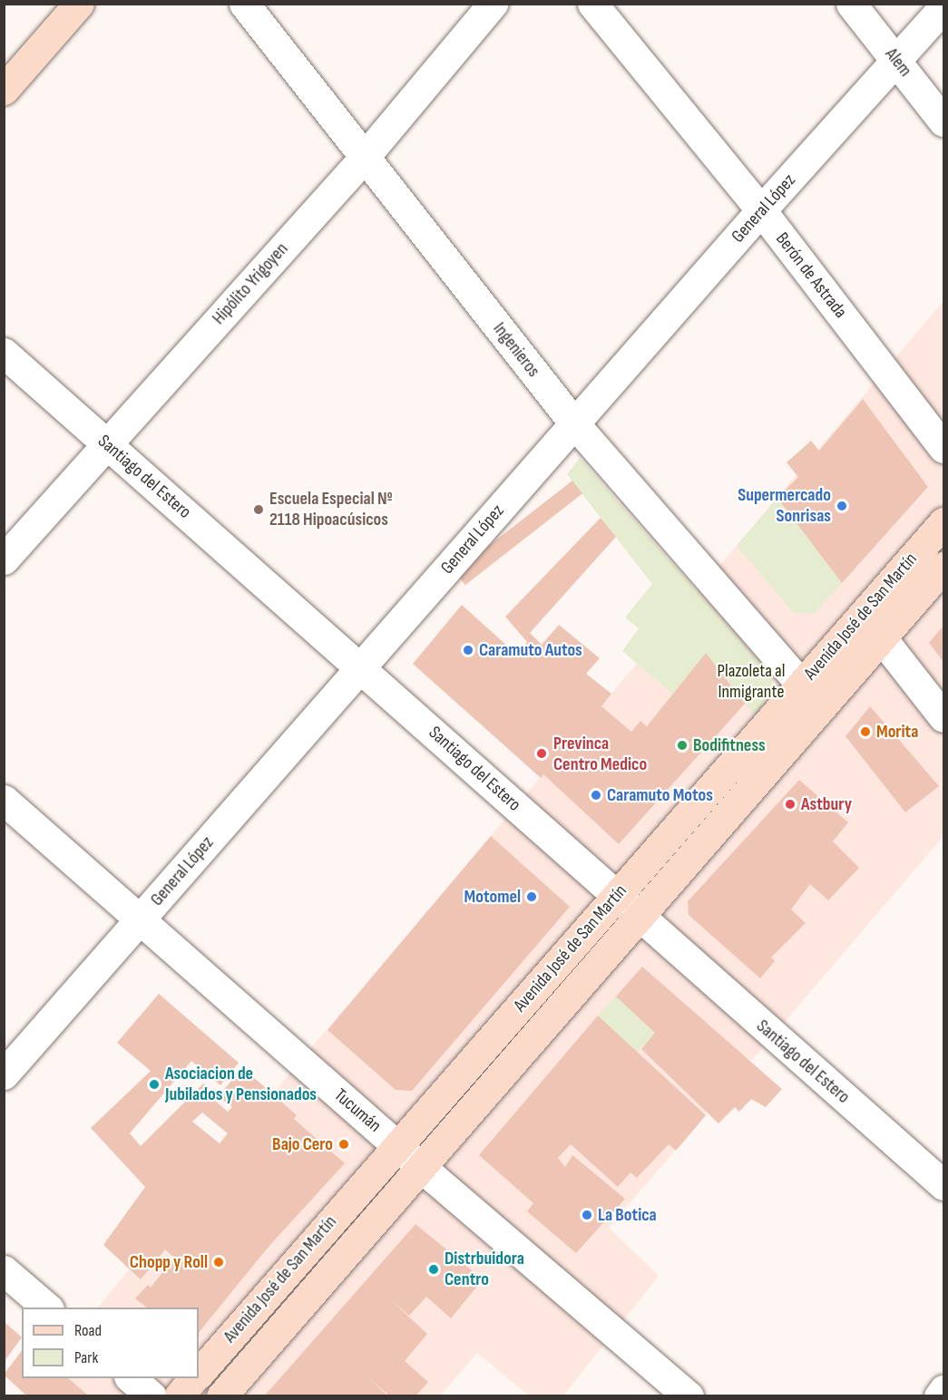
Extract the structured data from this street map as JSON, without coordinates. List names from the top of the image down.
{
  "streets": {
    "main road": ["Avenida José de San Martín"],
    "street": [
      "Alem",
      "General López",
      "Berón de Astrada",
      "Hipólito Yrigoyen",
      "Ingenieros",
      "Santiago del Estero",
      "Tucumán"
    ]
  },
  "crossings": [
    ["Alem", "General López"],
    ["General López", "Berón de Astrada"],
    ["General López", "Ingenieros"],
    ["General López", "Santiago del Estero"],
    ["General López", "Tucumán"],
    ["Hipólito Yrigoyen", "Ingenieros"],
    ["Hipólito Yrigoyen", "Santiago del Estero"],
    ["Ingenieros", "Avenida José de San Martín"],
    ["Santiago del Estero", "Avenida José de San Martín"],
    ["Avenida José de San Martín", "Tucumán"]
  ],
  "parks": ["Plazoleta al Inmigrante"],
  "places": [
    "Supermercado Sonrisas",
    "Escuela Especial Nº 2118 Hipoacúsicos",
    "Caramuto Autos",
    "Morita",
    "Bodifitness",
    "Previnca Centro Medico",
    "Caramuto Motos",
    "Astbury",
    "Motomel",
    "Asociacion de Jubilados y Pensionados",
    "Bajo Cero",
    "La Botica",
    "Chopp y Roll",
    "Distrbuidora Centro"
  ],
  "legend": ["Road", "Park"]
}
